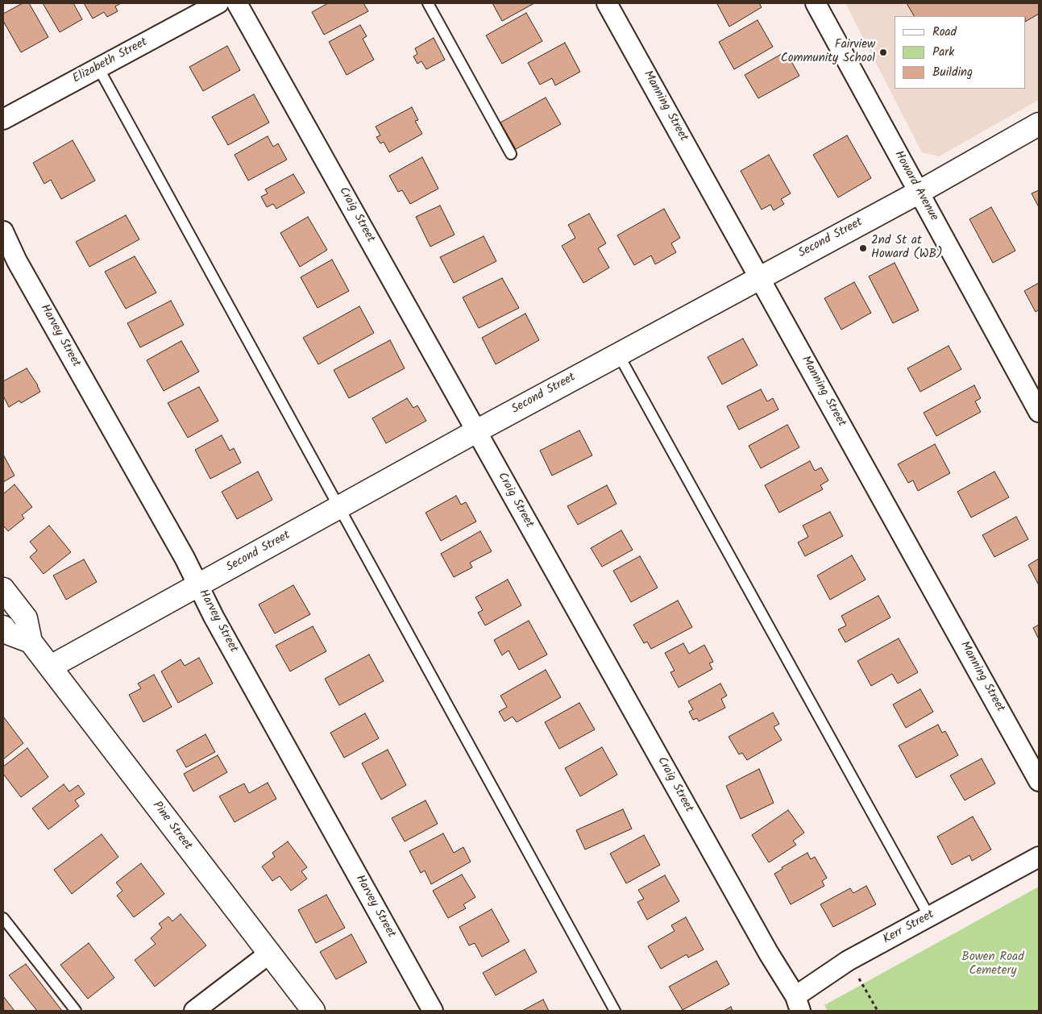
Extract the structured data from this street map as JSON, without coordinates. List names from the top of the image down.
{
  "streets": {
    "street": [
      "Elizabeth Street",
      "Manning Street",
      "Howard Avenue",
      "Craig Street",
      "Second Street",
      "Harvey Street",
      "Pine Street",
      "Kerr Street"
    ]
  },
  "crossings": [
    ["Manning Street", "Second Street"],
    ["Howard Avenue", "Second Street"],
    ["Craig Street", "Second Street"],
    ["Craig Street", "Kerr Street"],
    ["Second Street", "Harvey Street"],
    ["Second Street", "Pine Street"]
  ],
  "parks": ["Bowen Road Cemetery"],
  "places": ["Fairview Community School", "2nd St at Howard (WB)"],
  "legend": ["Road", "Park", "Building"]
}
